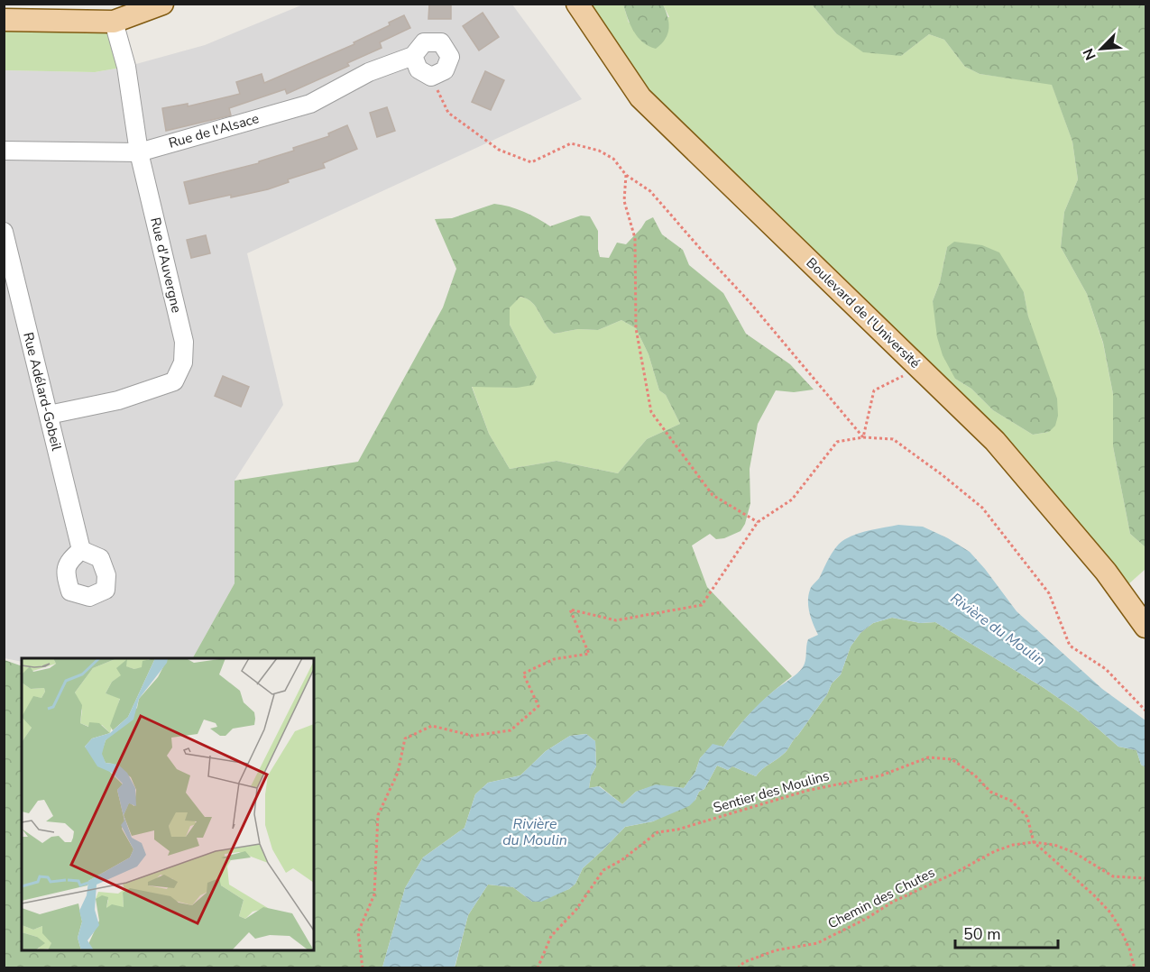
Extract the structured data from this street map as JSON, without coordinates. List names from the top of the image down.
{
  "streets": {
    "main road": ["Boulevard de l'Université"],
    "street": ["Rue de l'Alsace", "Rue d'Auvergne", "Rue Adélard-Gobeil"],
    "path": ["Sentier des Moulins", "Chemin des Chutes"]
  },
  "crossings": [
    ["Rue de l'Alsace", "Rue d'Auvergne"],
    ["Rue d'Auvergne", "Rue Adélard-Gobeil"],
    ["Sentier des Moulins", "Chemin des Chutes"]
  ],
  "water": ["Rivière du Moulin"],
  "scale_bar": "50 m",
  "north": "bottom left"
}
